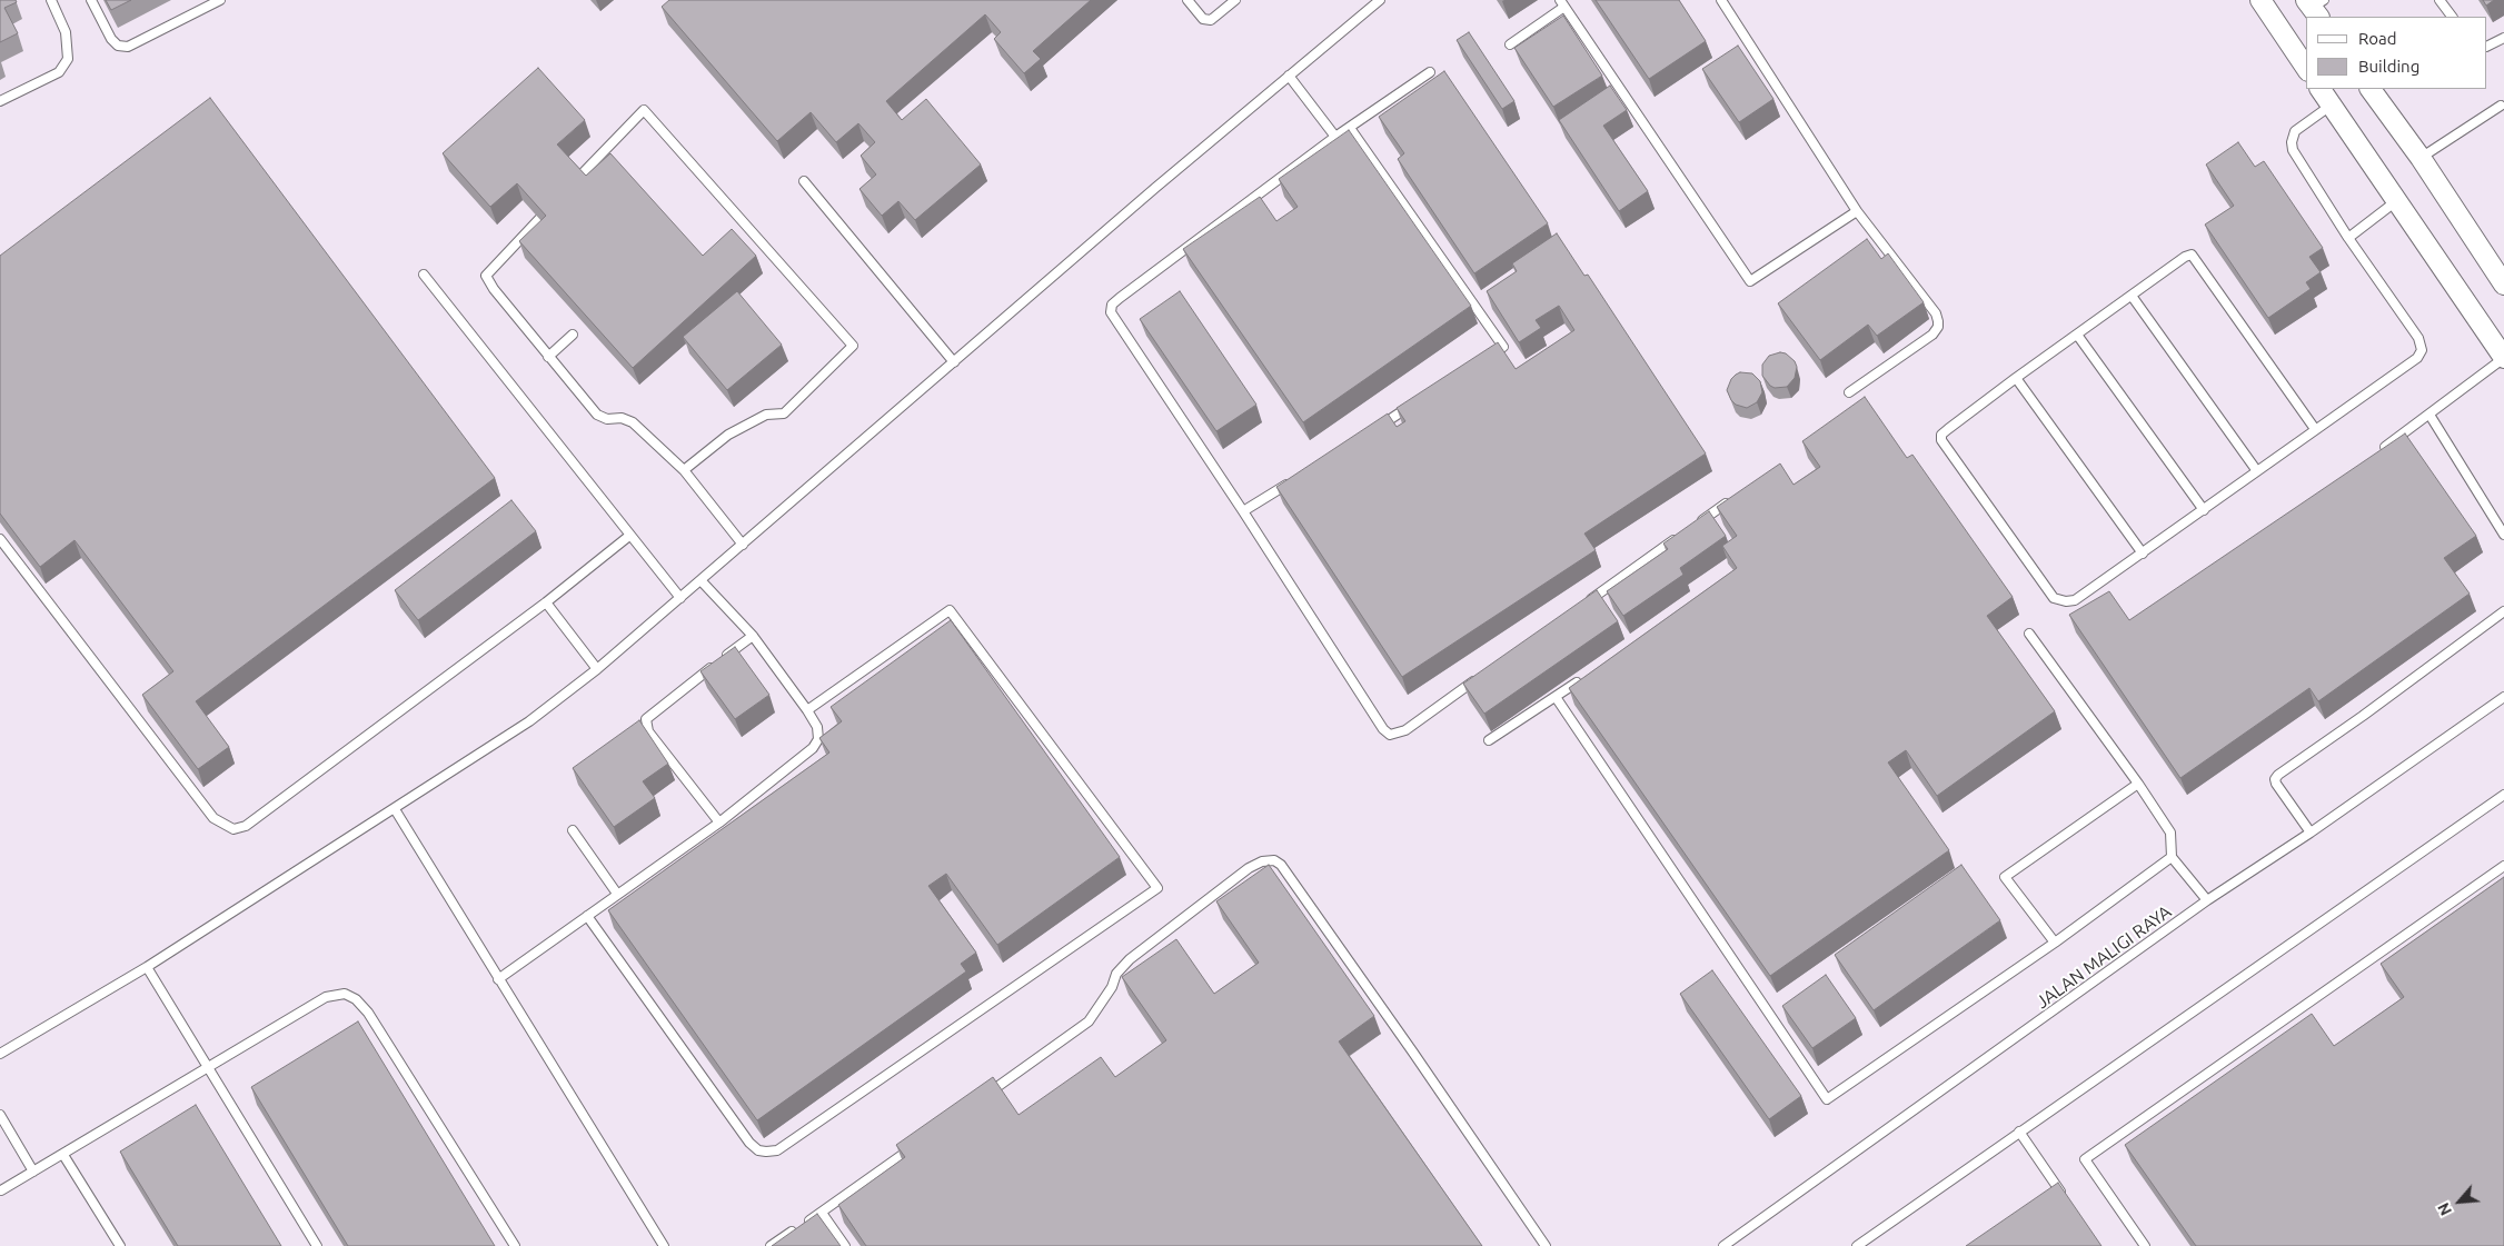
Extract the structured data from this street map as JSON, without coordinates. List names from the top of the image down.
{
  "streets": {
    "lane": ["JALAN MALIGI RAYA"]
  },
  "legend": ["Road", "Building"],
  "north": "bottom left"
}
